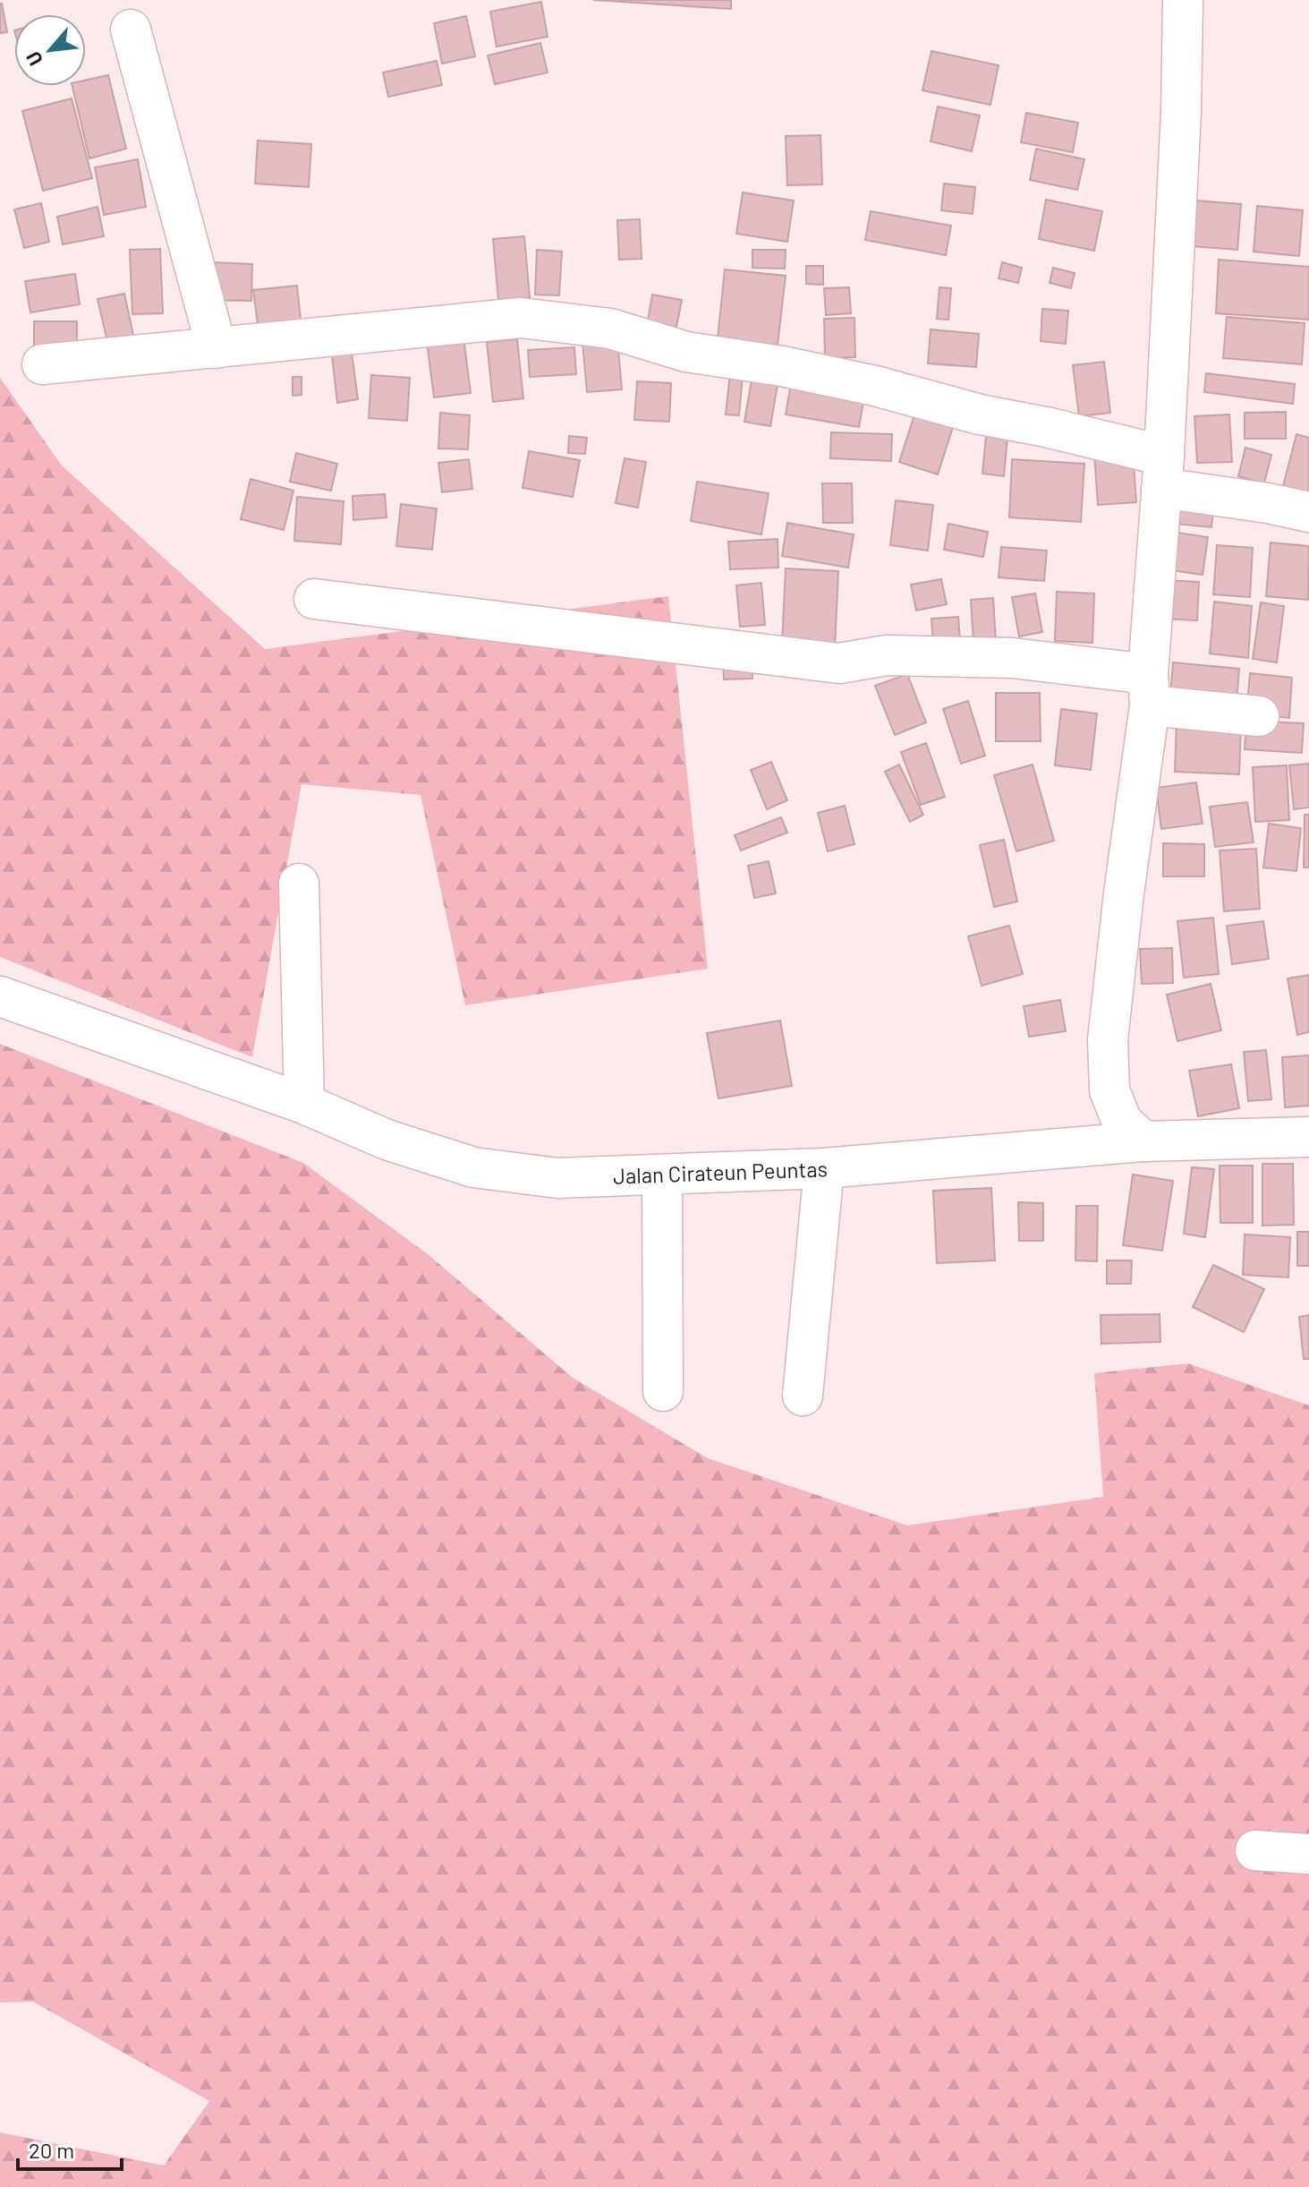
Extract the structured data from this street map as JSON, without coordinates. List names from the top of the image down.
{
  "streets": {
    "street": ["Jalan Cirateun Peuntas"]
  },
  "scale_bar": "20 m",
  "north": "bottom left"
}
